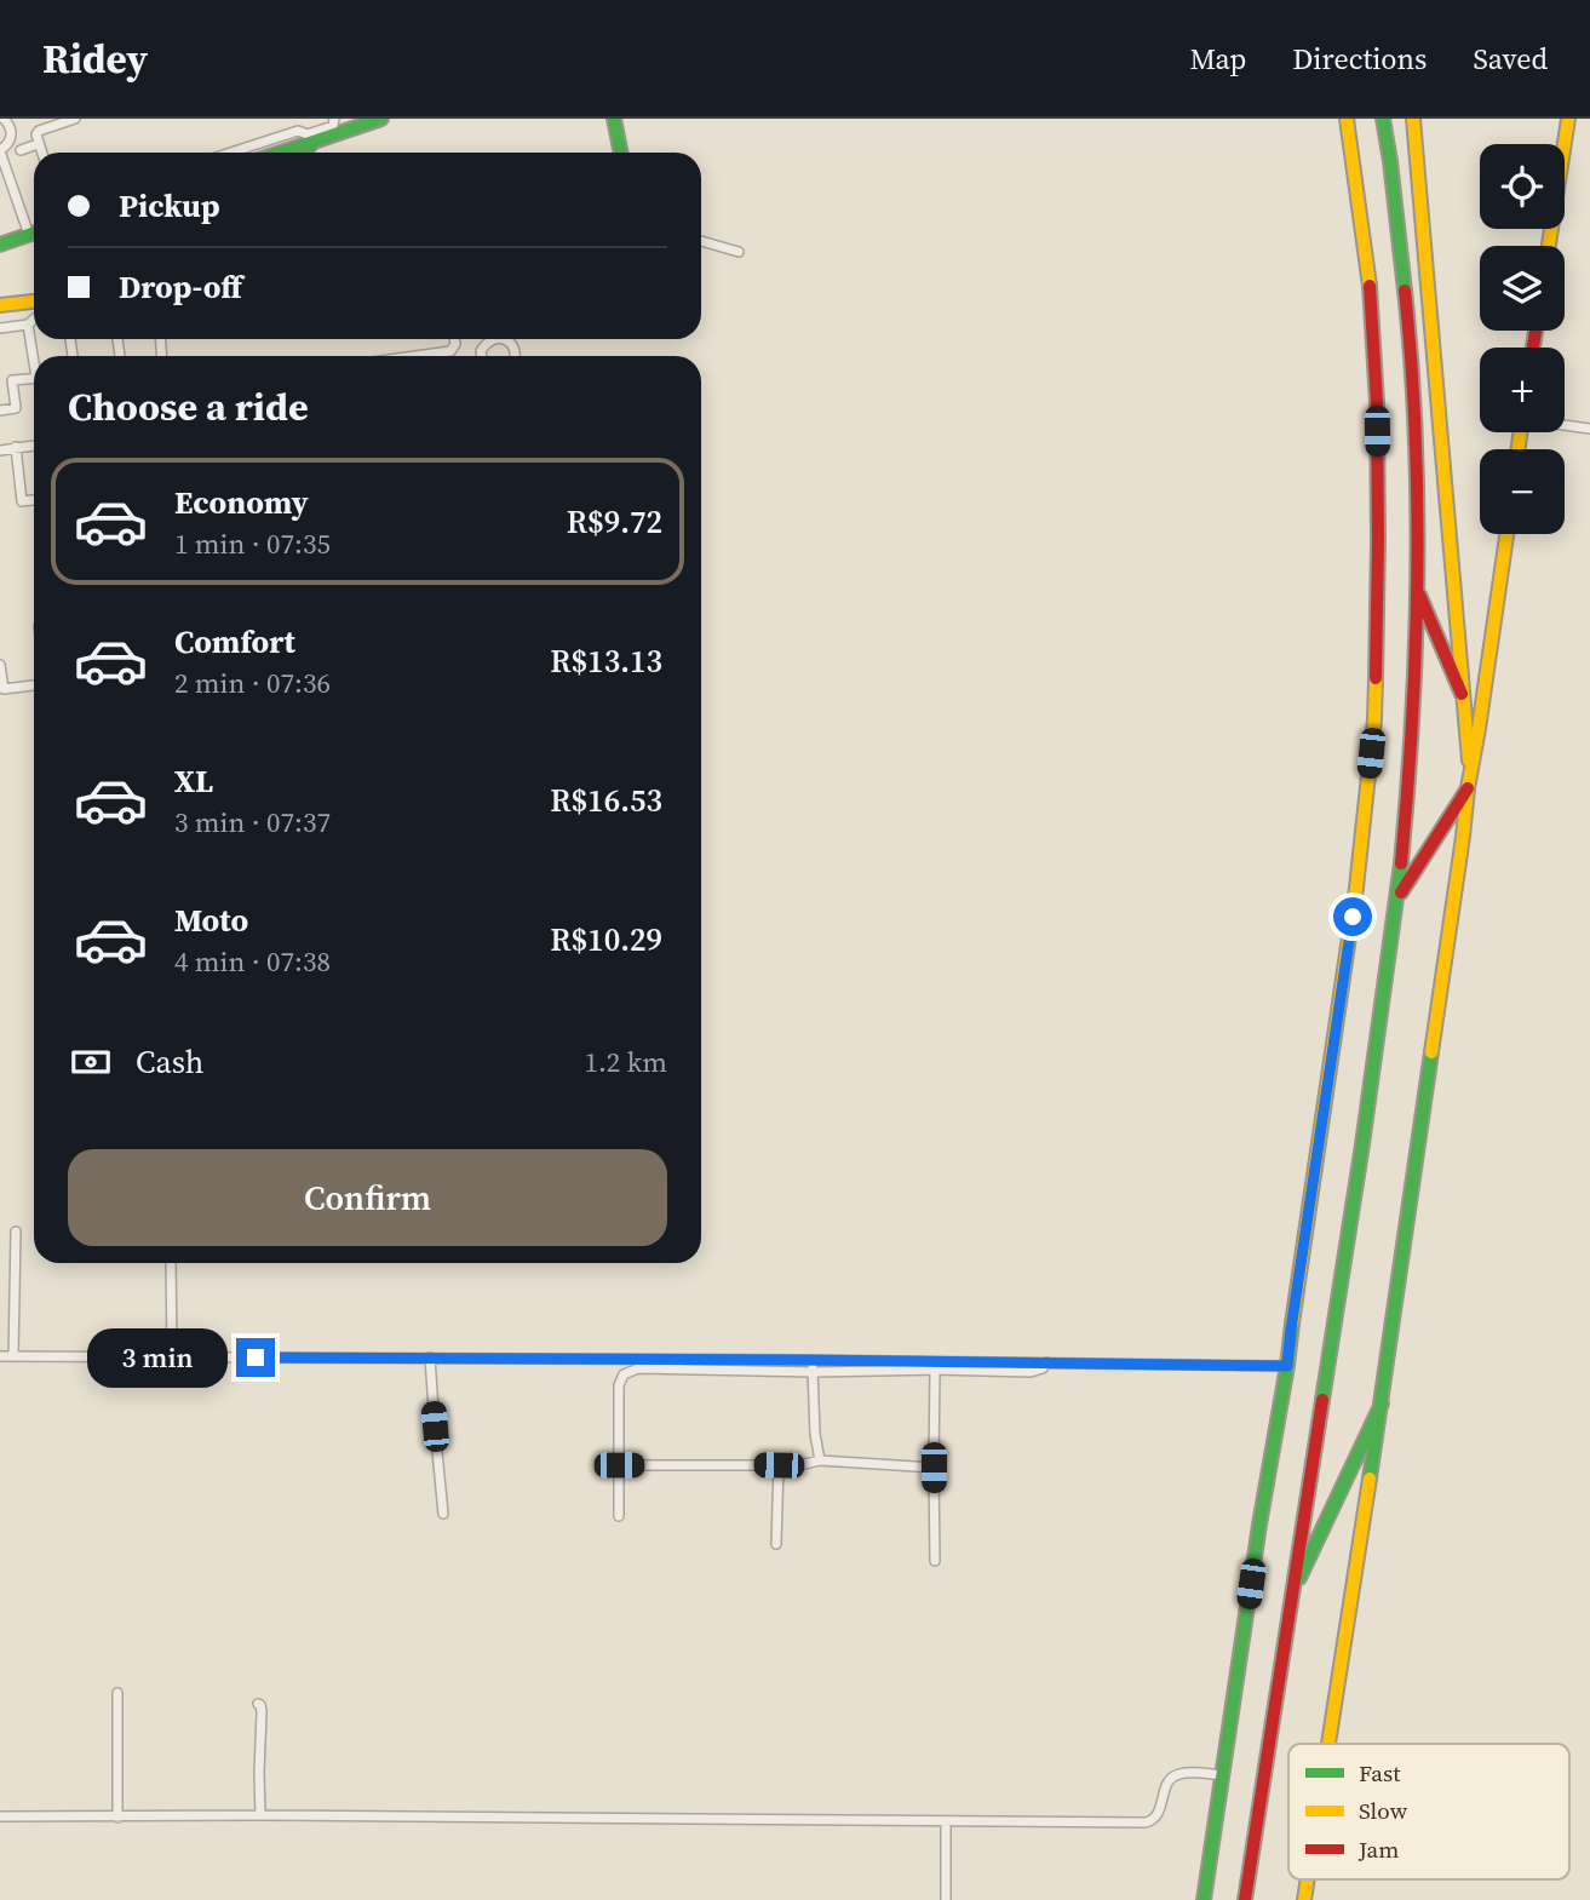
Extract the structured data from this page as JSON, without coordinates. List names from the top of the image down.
{
  "legend": ["Fast", "Slow", "Jam"],
  "page": {
    "header": "Ridey",
    "nav": ["Map", "Directions", "Saved"],
    "map_buttons": ["+", "−"],
    "banner": ["Pickup", "Drop-off"],
    "heading": "Choose a ride",
    "list": [
      {
        "name": "Economy",
        "note": "1 min · 07:35",
        "value": "R$9.72"
      },
      {
        "name": "Comfort",
        "note": "2 min · 07:36",
        "value": "R$13.13"
      },
      {
        "name": "XL",
        "note": "3 min · 07:37",
        "value": "R$16.53"
      },
      {
        "name": "Moto",
        "note": "4 min · 07:38",
        "value": "R$10.29"
      }
    ],
    "pay": ["Cash", "1.2 km"],
    "buttons": "Confirm",
    "bubble": "3 min"
  }
}
